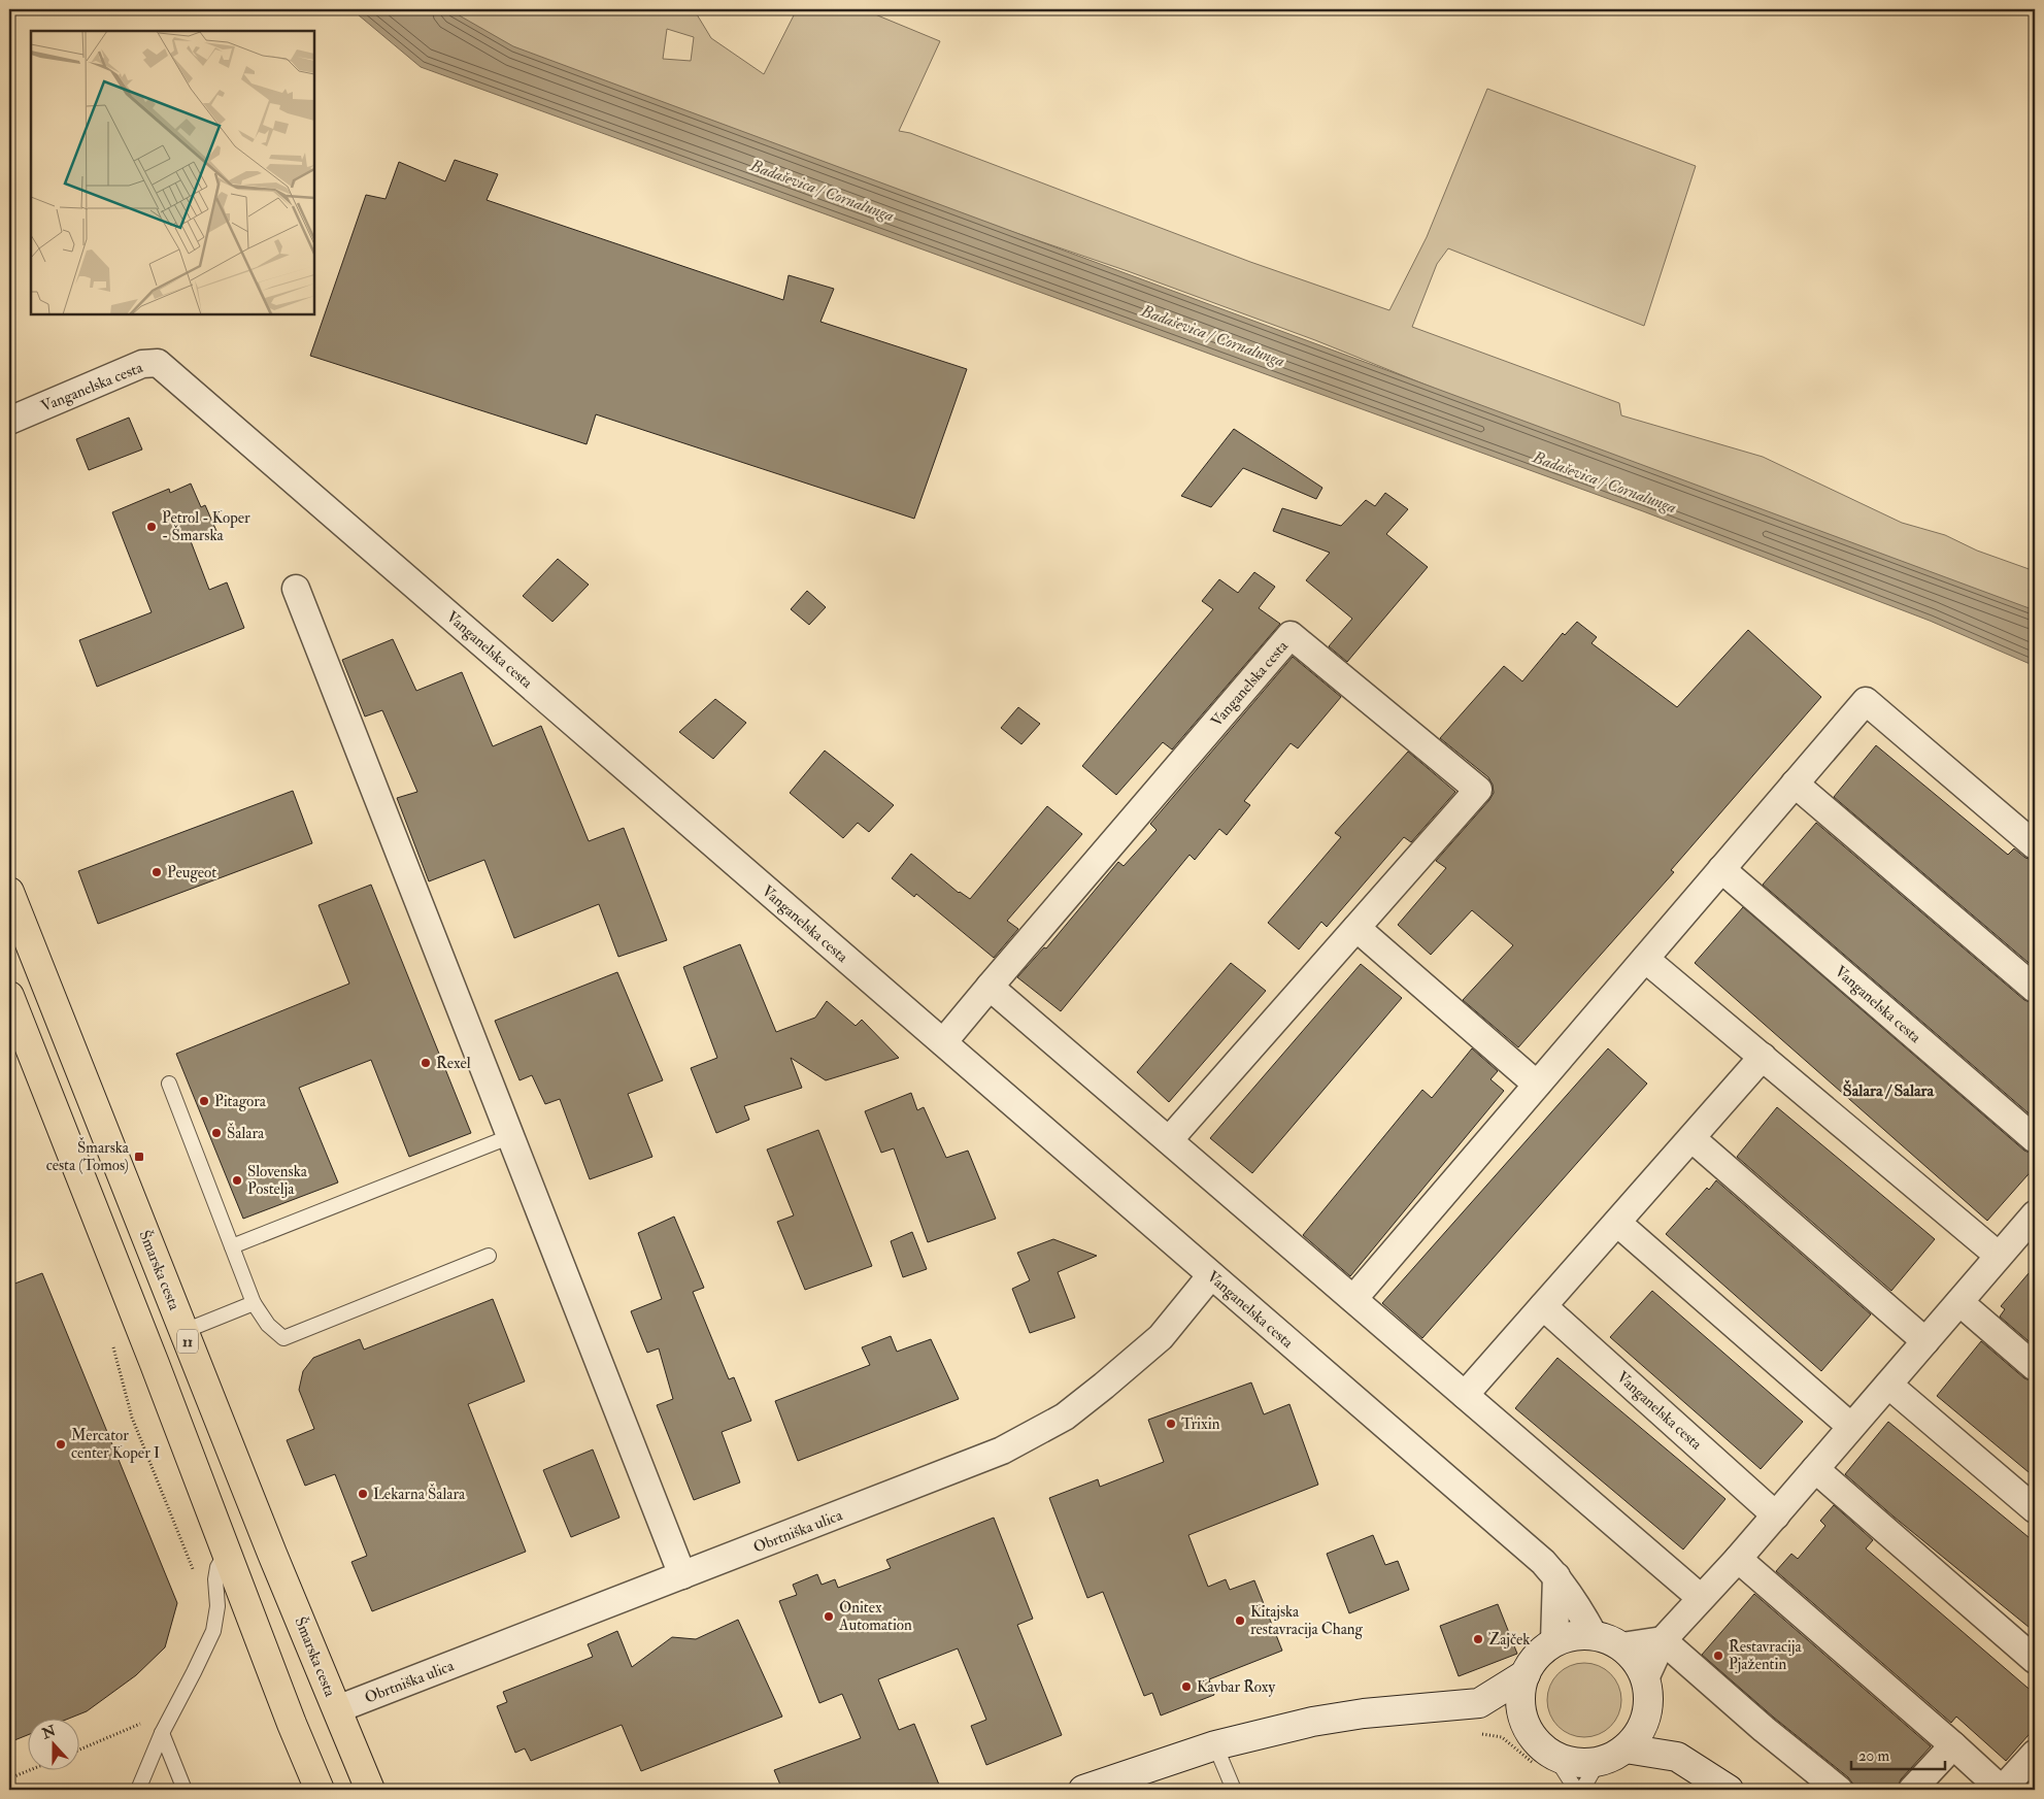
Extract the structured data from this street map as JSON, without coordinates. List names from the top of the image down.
{
  "streets": {
    "main road": ["Šmarska cesta", "11"],
    "street": ["Vanganelska cesta", "Obrtniška ulica"]
  },
  "crossings": [
    ["Vanganelska cesta", "Obrtniška ulica"],
    ["Šmarska cesta", "Obrtniška ulica"]
  ],
  "districts": ["Šalara / Salara"],
  "water": ["Badaševica / Cornalunga"],
  "places": {
    "other": [
      "Petrol - Koper - Šmarska",
      "Peugeot",
      "Rexel",
      "Pitagora",
      "Šalara",
      "Slovenska Postelja",
      "Trixin",
      "Mercator center Koper I",
      "Lekarna Šalara",
      "Onitex Automation",
      "Kitajska restavracija Chang",
      "Zajček",
      "Restavracija Pjažentin",
      "Kavbar Roxy"
    ],
    "transit": ["Šmarska cesta (Tomos)"]
  },
  "scale_bar": "20 m",
  "north": "top"
}
